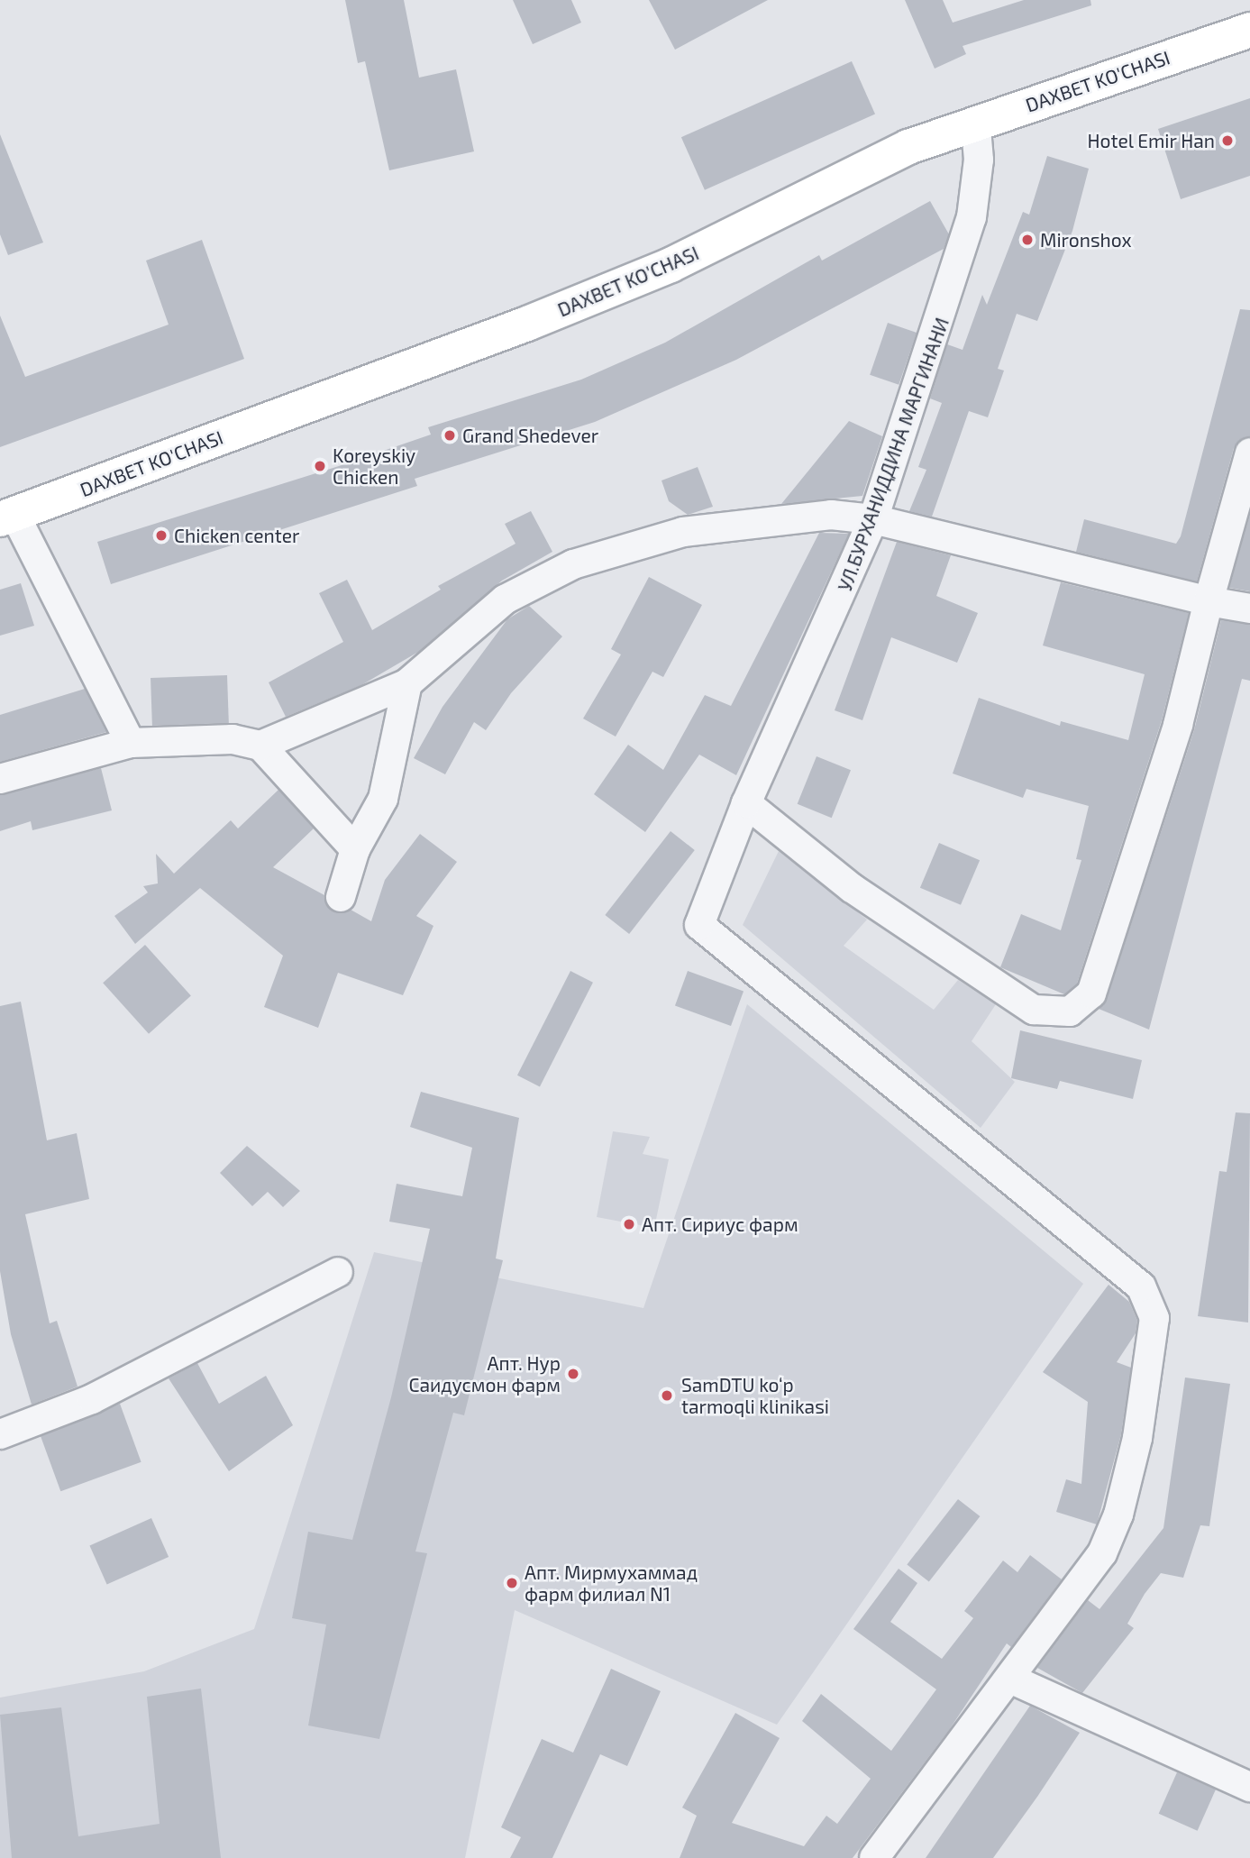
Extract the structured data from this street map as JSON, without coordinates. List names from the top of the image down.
{
  "streets": {
    "main road": ["DAXBET KO'CHASI"],
    "street": ["УЛ.БУРХАНИДДИНА МАРГИНАНИ"]
  },
  "crossings": [
    ["DAXBET KO'CHASI", "УЛ.БУРХАНИДДИНА МАРГИНАНИ"]
  ],
  "places": [
    "Hotel Emir Han",
    "Mironshox",
    "Grand Shedever",
    "Koreyskiy Chicken",
    "Chicken center",
    "Апт. Сириус фарм",
    "Апт. Нур Саидусмон фарм",
    "SamDTU ko‘p tarmoqli klinikasi",
    "Апт. Мирмухаммад фарм филиал N1"
  ]
}
